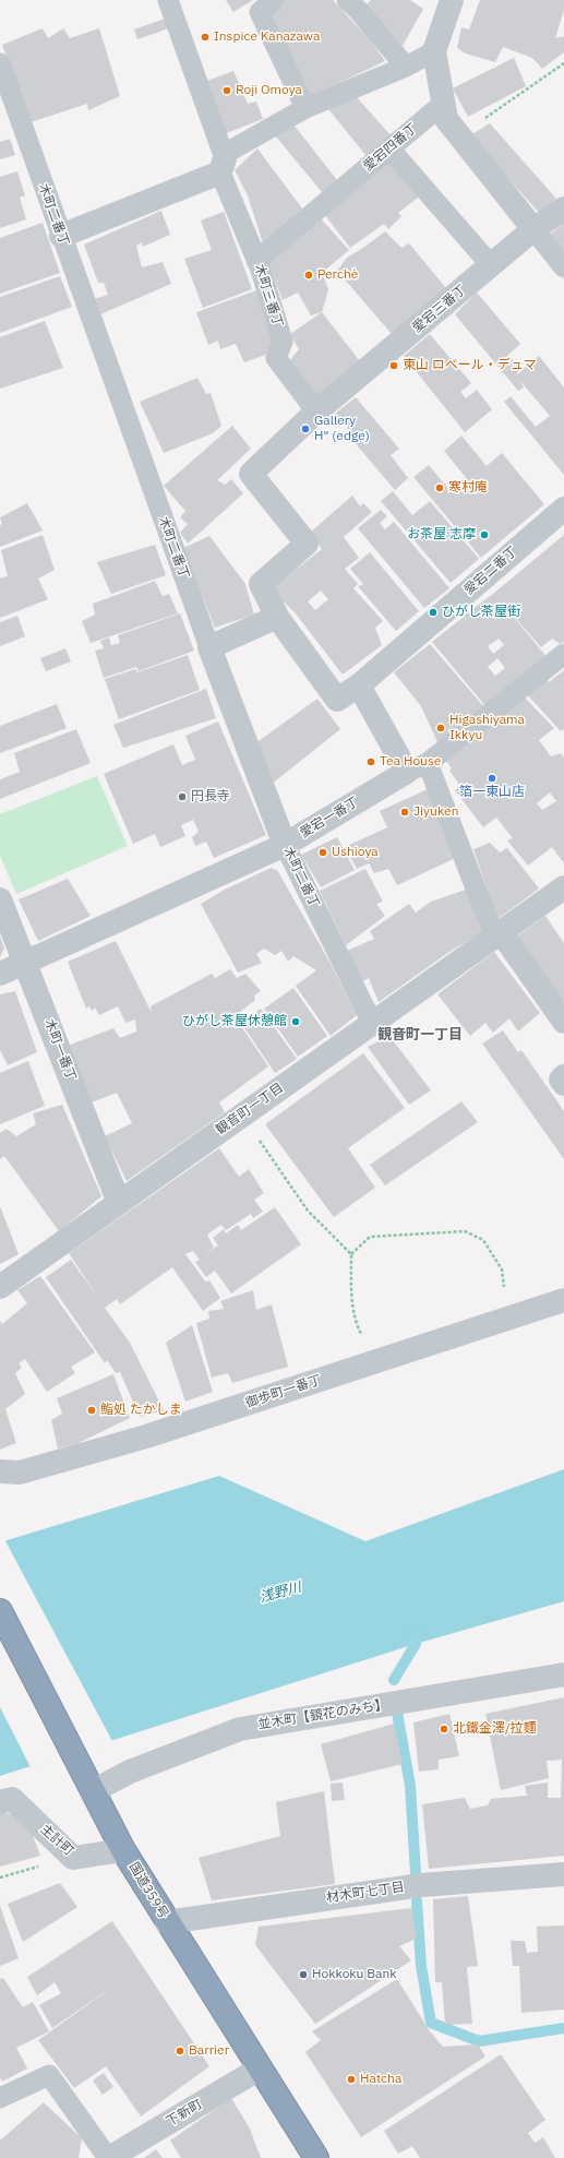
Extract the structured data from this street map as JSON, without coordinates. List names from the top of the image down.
{
  "streets": {
    "highway": ["国道359号"],
    "street": [
      "木町二番丁",
      "愛宕三番丁",
      "愛宕二番丁",
      "愛宕一番丁",
      "木町一番丁",
      "観音町一丁目",
      "御歩町一番丁",
      "並木町【鏡花のみち】",
      "主計町",
      "材木町七丁目",
      "下新町"
    ],
    "lane": ["愛宕四番丁", "木町三番丁"]
  },
  "crossings": [
    ["愛宕四番丁", "木町三番丁"],
    ["木町二番丁", "愛宕一番丁"],
    ["木町二番丁", "観音町一丁目"],
    ["木町三番丁", "愛宕三番丁"],
    ["愛宕三番丁", "愛宕二番丁"],
    ["愛宕一番丁", "木町一番丁"],
    ["木町一番丁", "観音町一丁目"],
    ["並木町【鏡花のみち】", "国道359号"],
    ["主計町", "国道359号"],
    ["国道359号", "材木町七丁目"],
    ["国道359号", "下新町"]
  ],
  "districts": ["観音町一丁目"],
  "water": ["浅野川"],
  "places": [
    "Inspice Kanazawa",
    "Roji Omoya",
    "Perchè",
    "東山 ロベール・デュマ",
    "Gallery H\" (edge)",
    "寒村庵",
    "お茶屋 志摩",
    "ひがし茶屋街",
    "Higashiyama Ikkyu",
    "Tea House",
    "箔一東山店",
    "円長寺",
    "Jiyuken",
    "Ushioya",
    "ひがし茶屋休憩館",
    "鮨処 たかしま",
    "北鐵金澤/拉麵",
    "Hokkoku Bank",
    "Barrier",
    "Hatcha"
  ]
}
